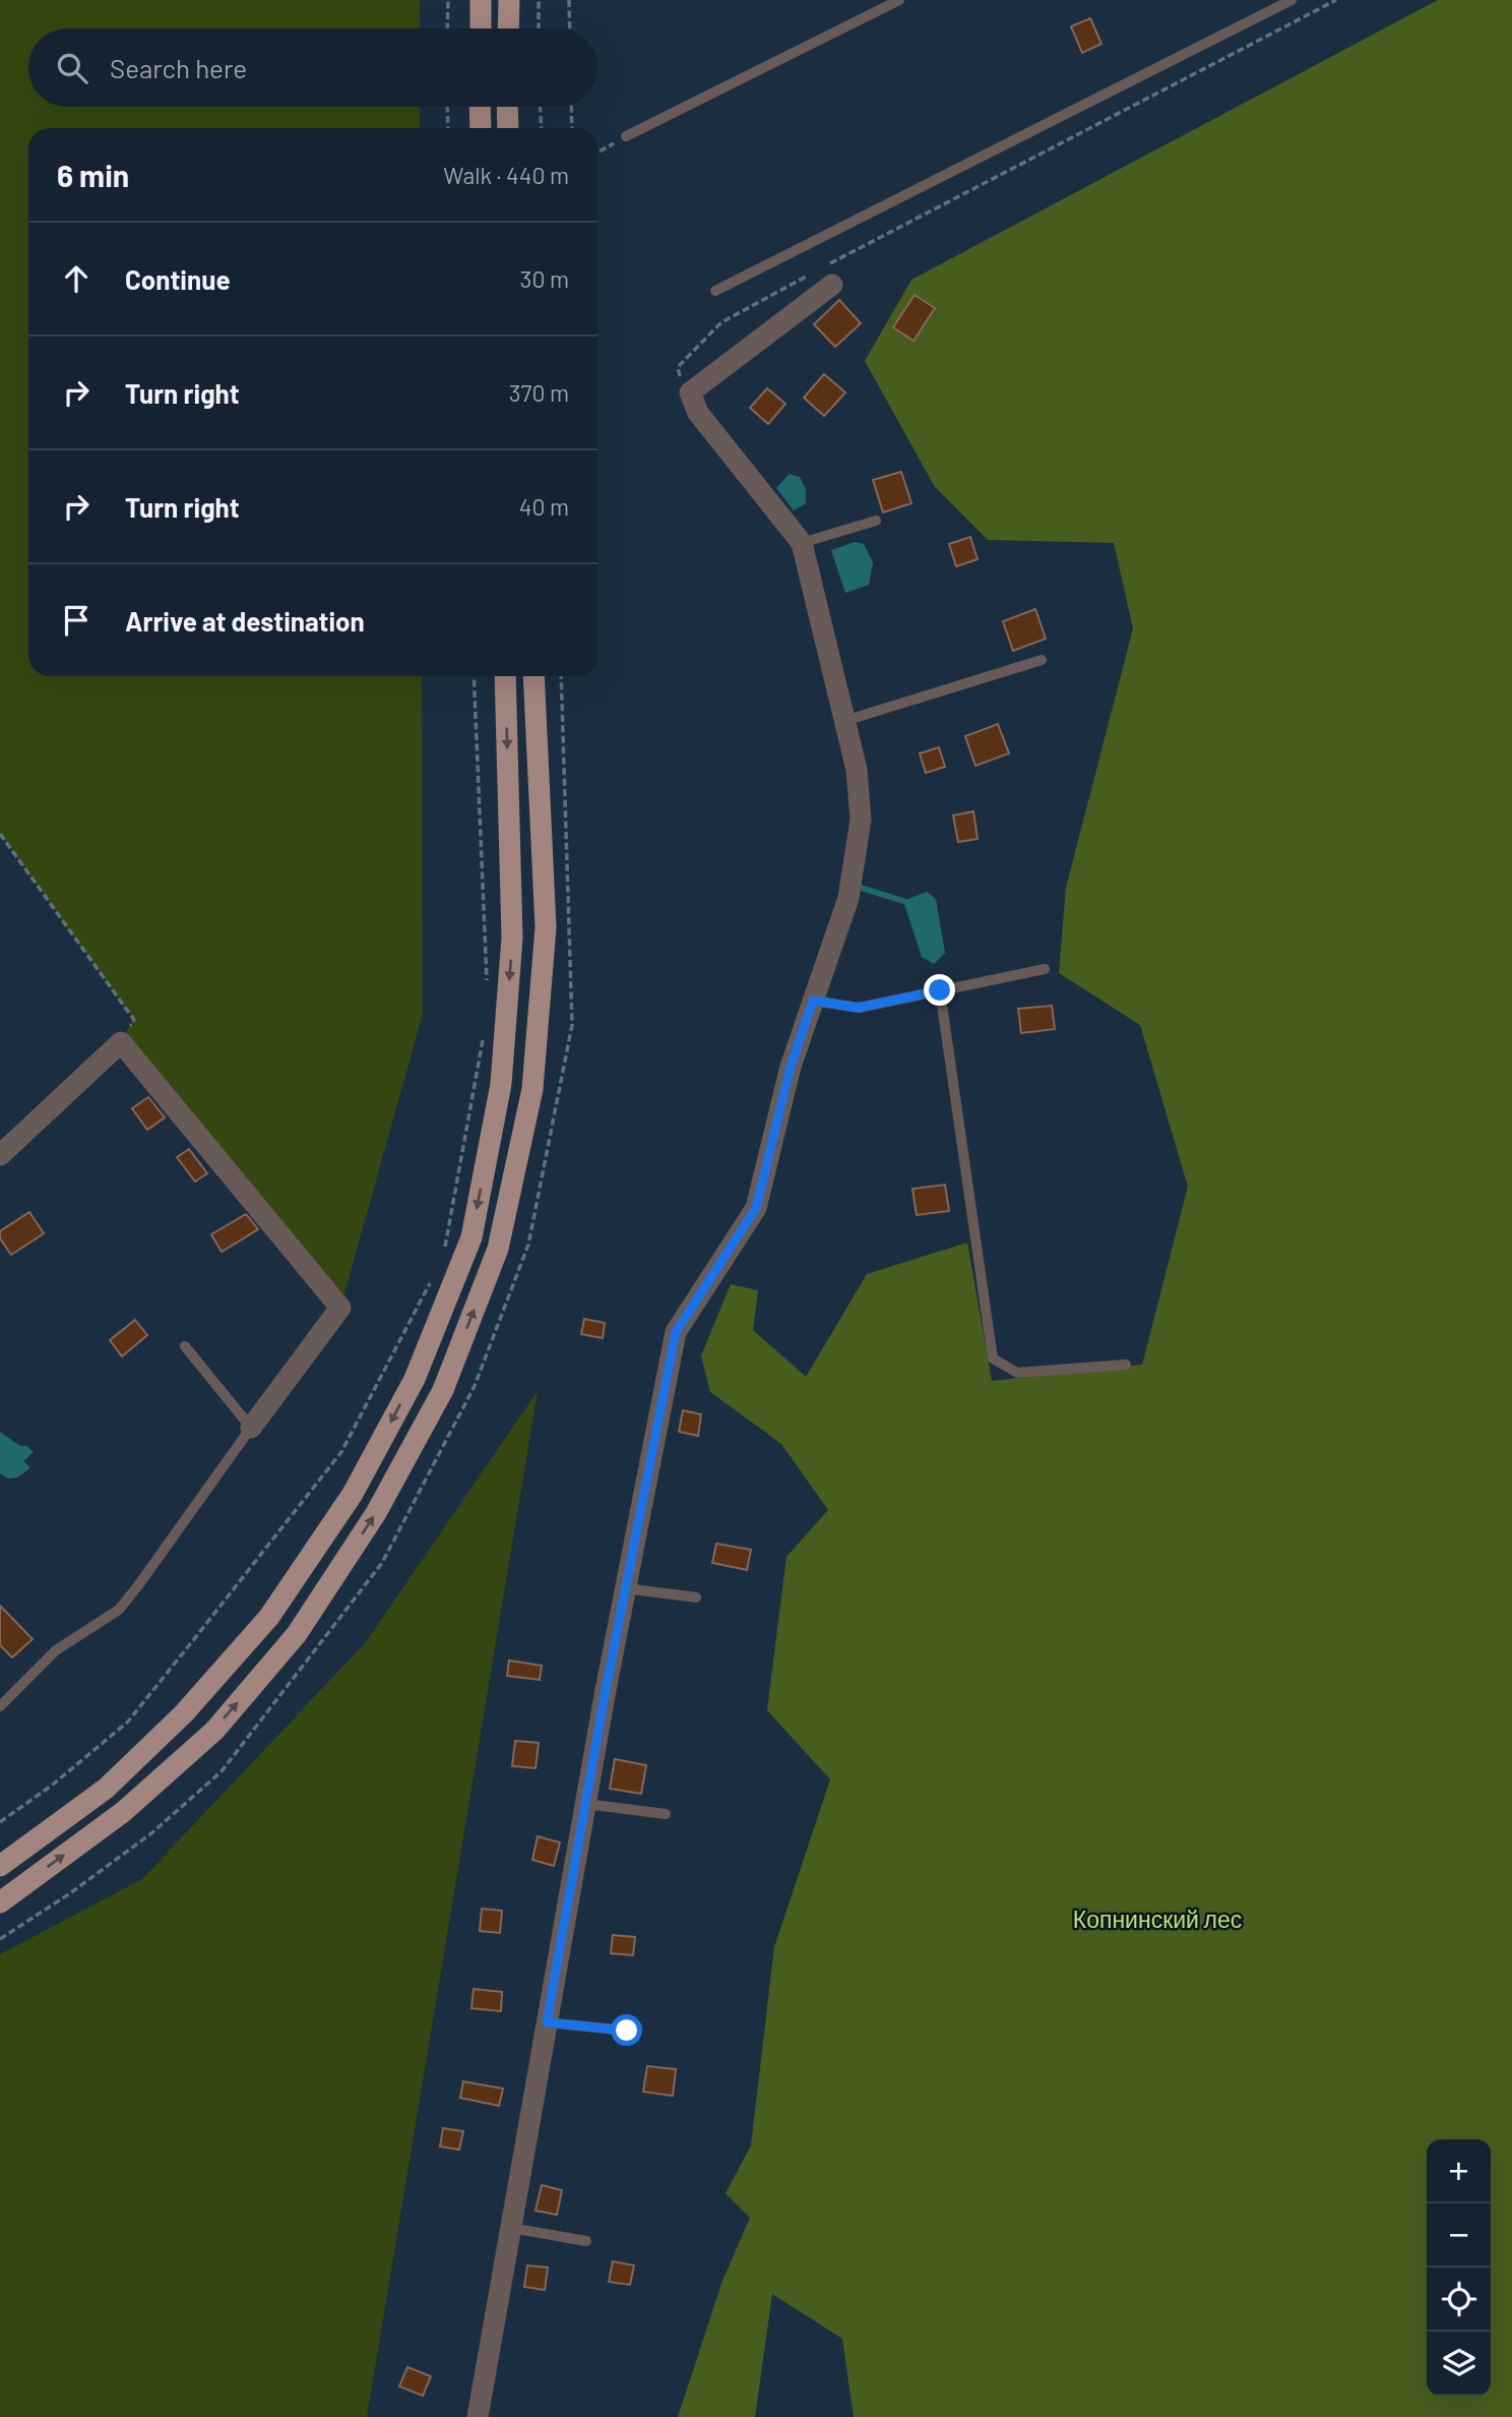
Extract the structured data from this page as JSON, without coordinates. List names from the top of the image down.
{
  "parks": ["Копнинский лес"],
  "page": {
    "search": "Search here",
    "heading": ["6 min", "Walk · 440 m"],
    "list": [
      ["Continue", "30 m"],
      ["Turn right", "370 m"],
      ["Turn right", "40 m"],
      "Arrive at destination"
    ],
    "map_buttons": ["+", "−"]
  }
}
